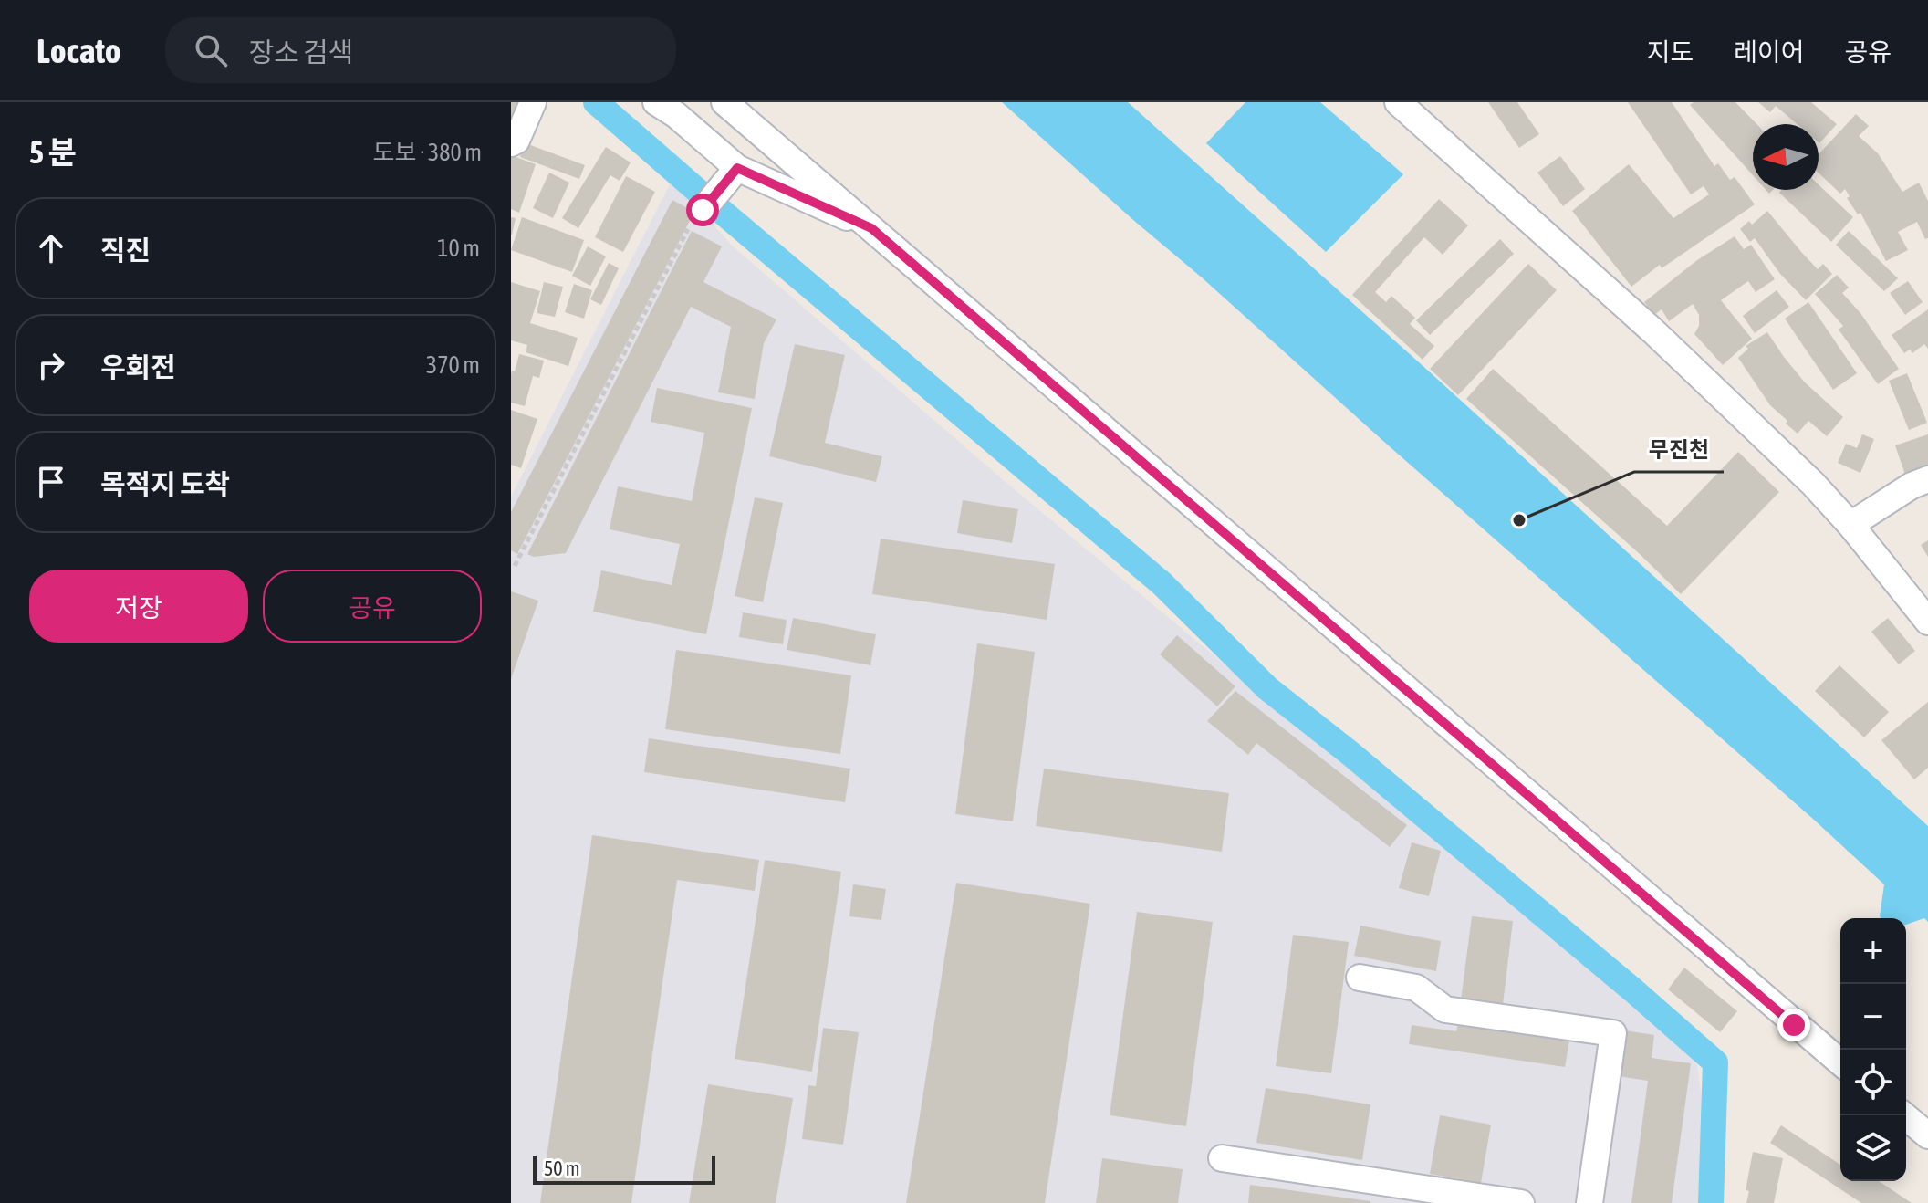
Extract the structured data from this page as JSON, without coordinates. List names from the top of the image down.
{
  "places": ["무진천"],
  "scale_bar": "50 m",
  "north": "left",
  "page": {
    "header": "Locato",
    "search": "장소 검색",
    "nav": ["지도", "레이어", "공유"],
    "heading": ["5 분", "도보 · 380 m"],
    "list": [
      ["직진", "10 m"],
      ["우회전", "370 m"],
      "목적지 도착"
    ],
    "buttons": ["저장", "공유"],
    "map_buttons": ["+", "−"],
    "scale": "50 m"
  }
}
